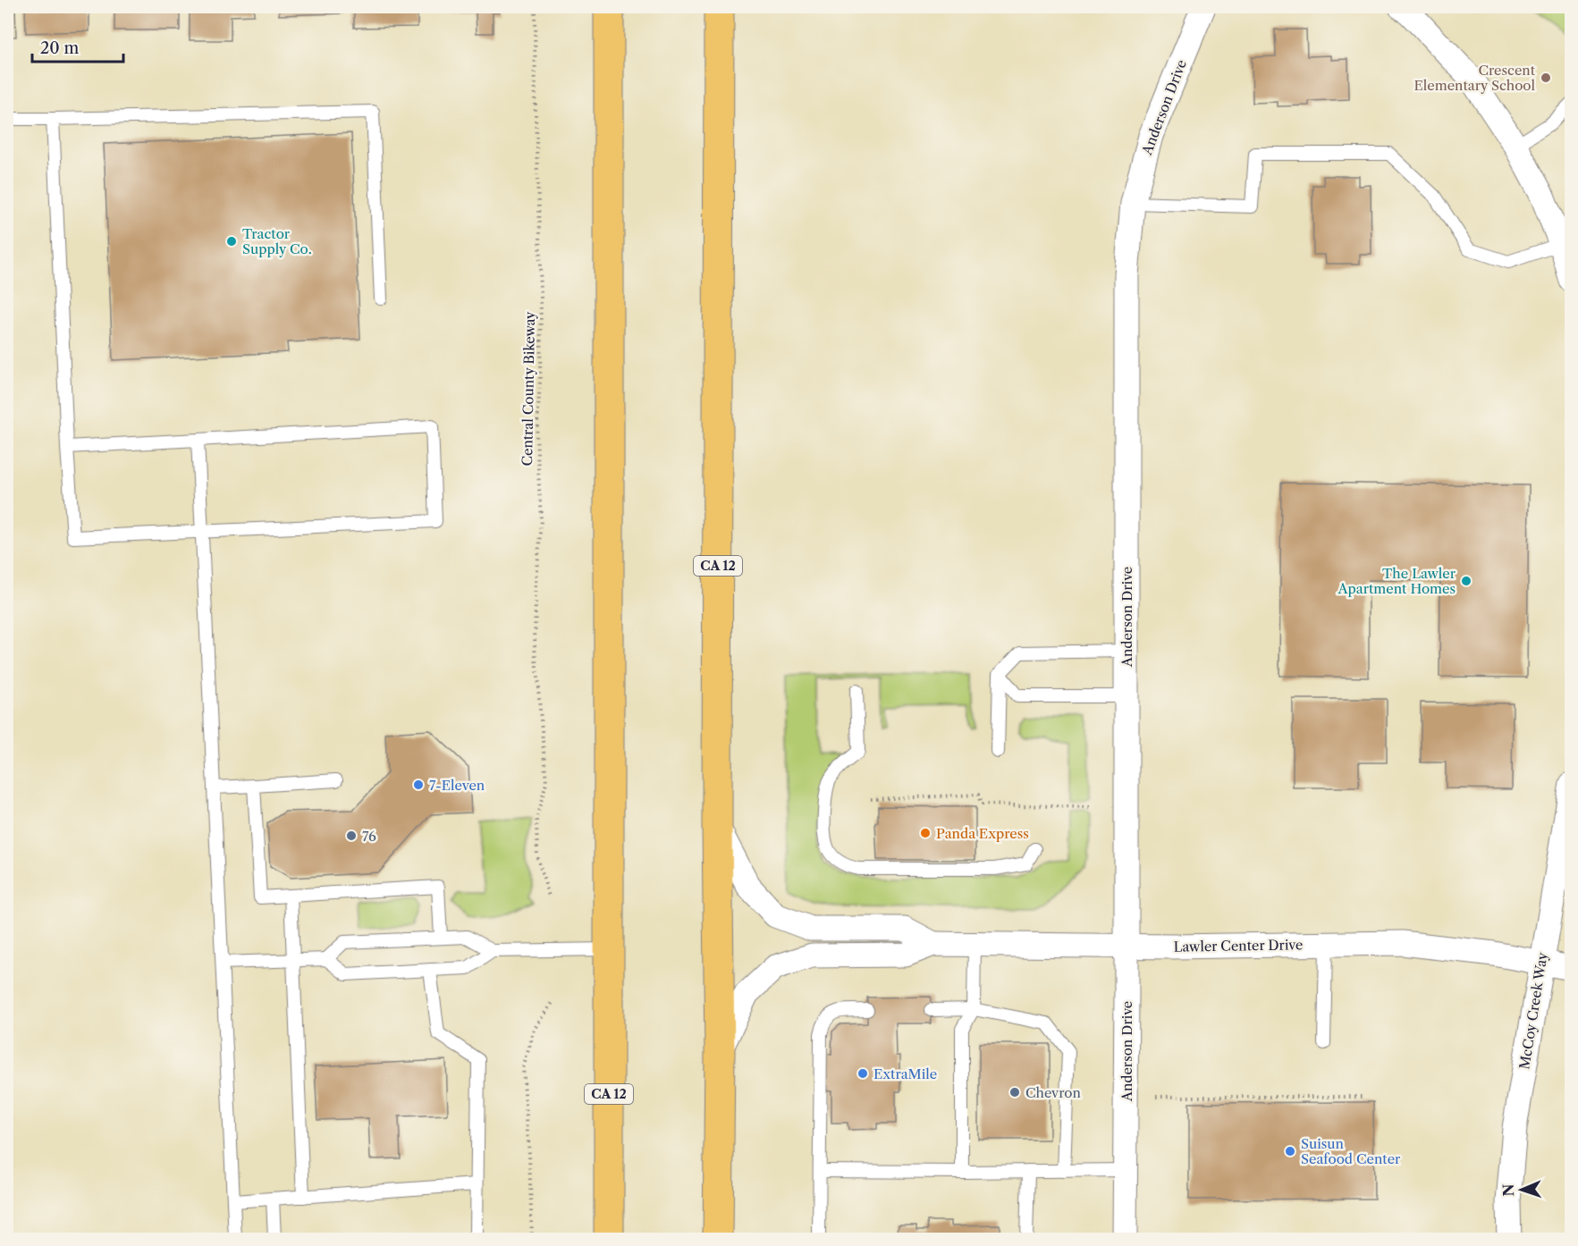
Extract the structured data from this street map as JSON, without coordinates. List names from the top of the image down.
{
  "streets": {
    "highway": ["CA 12"],
    "street": ["Anderson Drive", "Lawler Center Drive", "McCoy Creek Way"],
    "path": ["Central County Bikeway"]
  },
  "crossings": [
    ["Anderson Drive", "Lawler Center Drive"],
    ["CA 12", "Lawler Center Drive"],
    ["Lawler Center Drive", "McCoy Creek Way"]
  ],
  "places": [
    "Crescent Elementary School",
    "Tractor Supply Co.",
    "The Lawler Apartment Homes",
    "7-Eleven",
    "Panda Express",
    "76",
    "ExtraMile",
    "Chevron",
    "Suisun Seafood Center"
  ],
  "scale_bar": "20 m",
  "north": "left"
}
